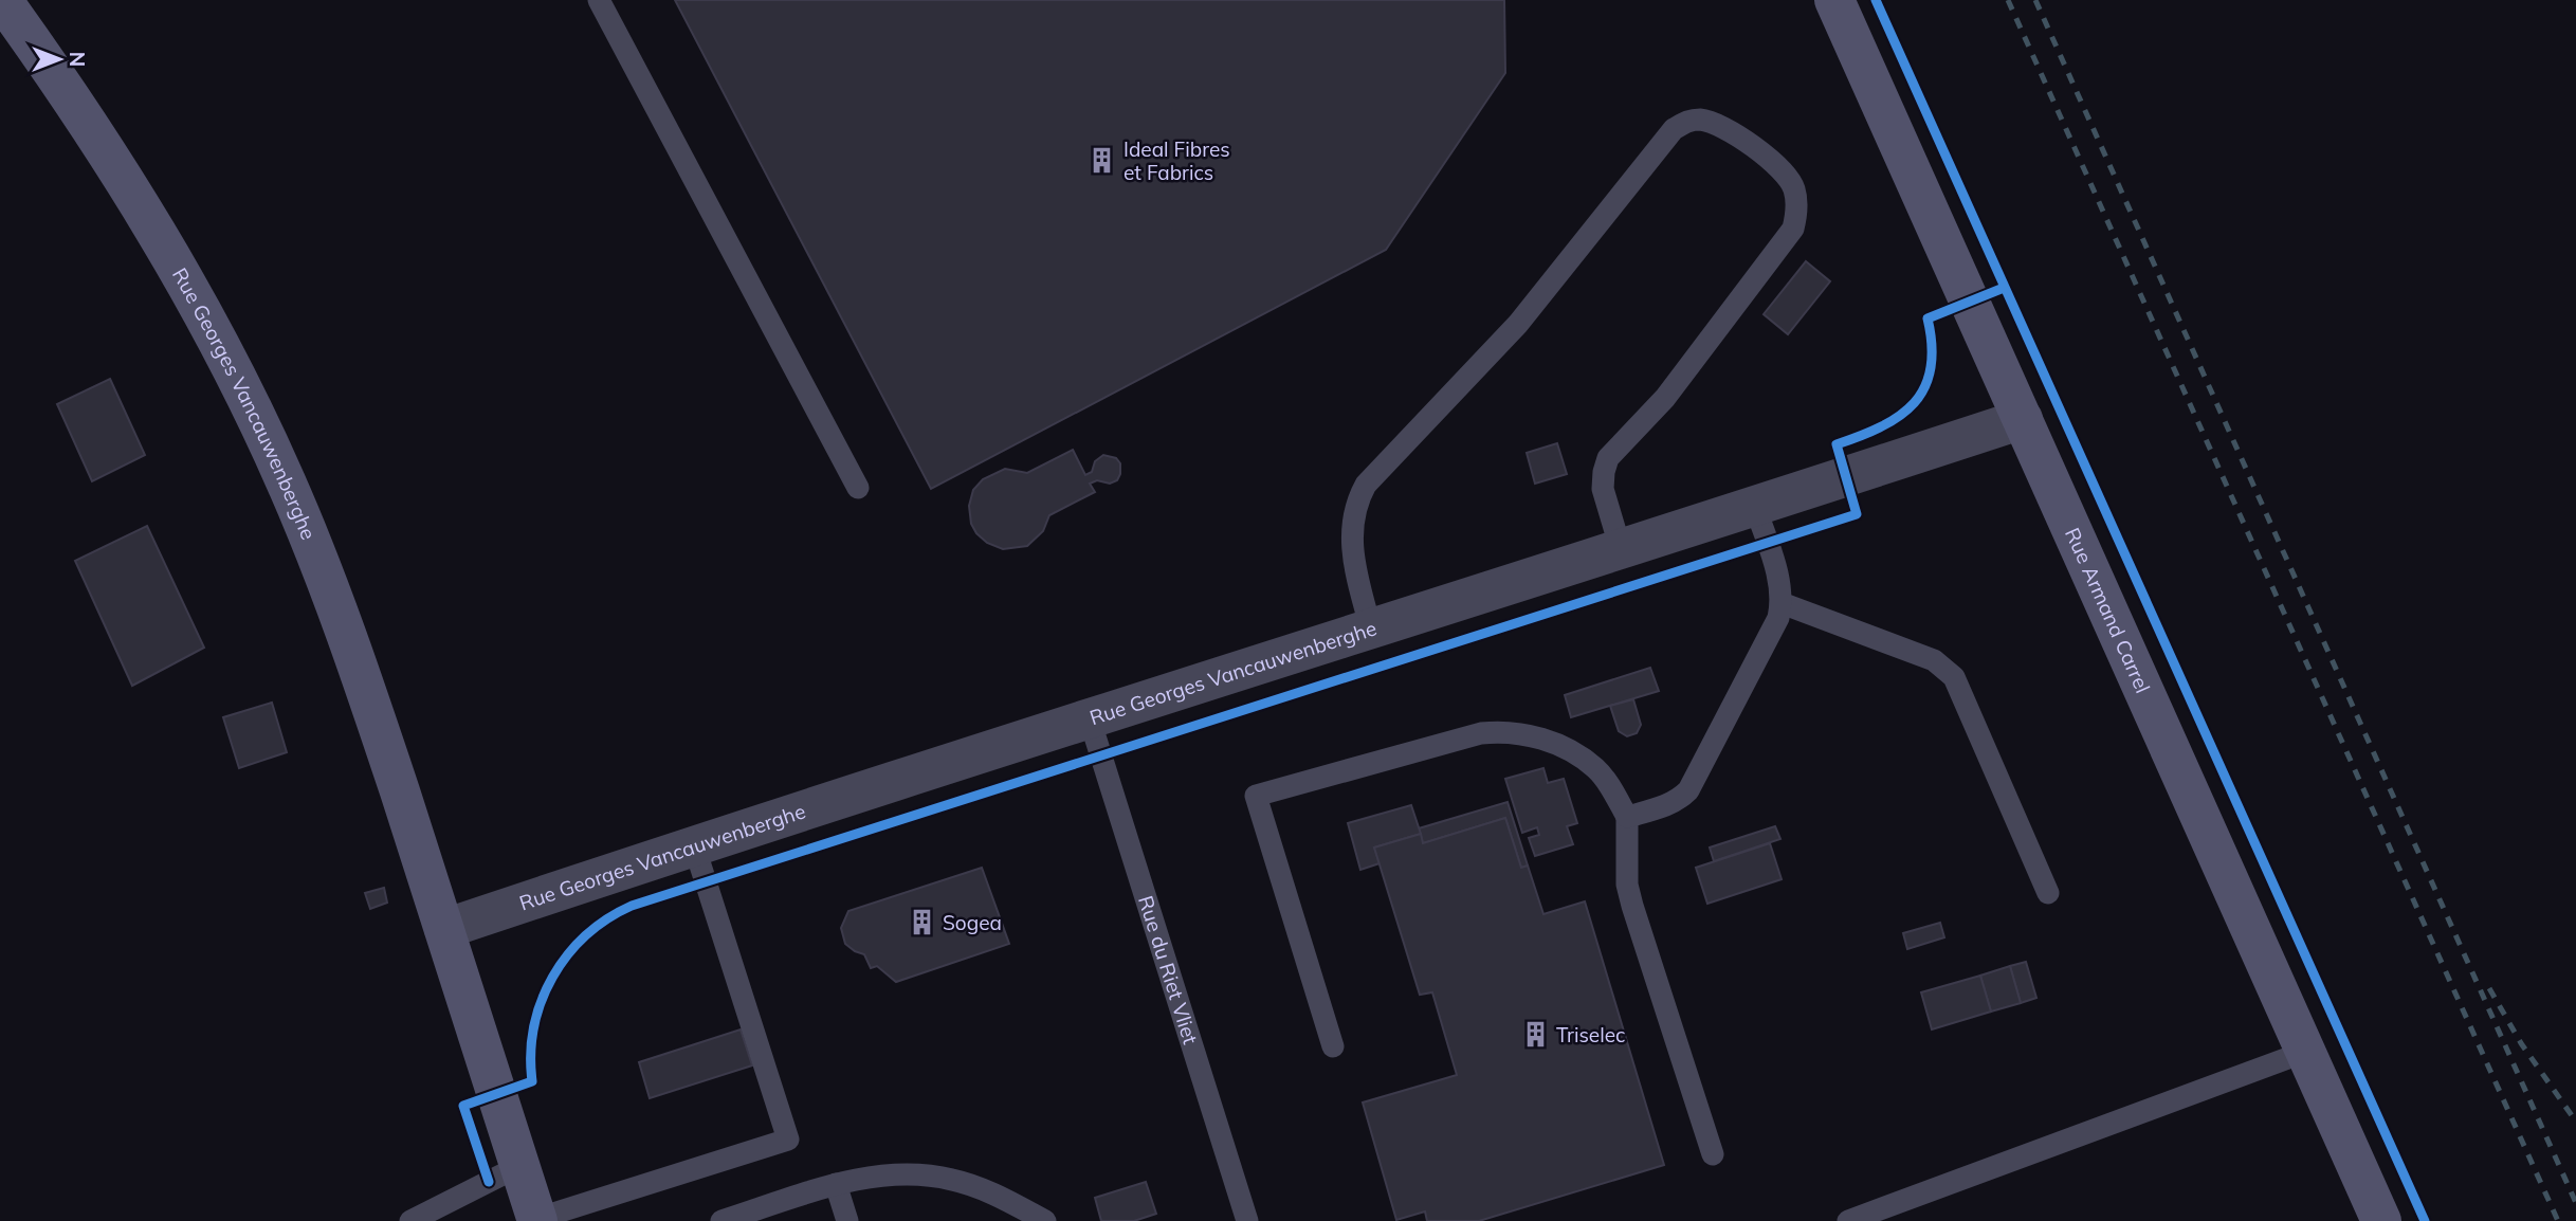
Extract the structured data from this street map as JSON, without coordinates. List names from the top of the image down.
{
  "streets": {
    "street": ["Rue Georges Vancauwenberghe", "Rue Armand Carrel"],
    "lane": ["Rue du Riet Vliet"]
  },
  "crossings": [
    ["Rue Georges Vancauwenberghe", "Rue Armand Carrel"],
    ["Rue Georges Vancauwenberghe", "Rue du Riet Vliet"]
  ],
  "places": {
    "building": ["Ideal Fibres et Fabrics", "Sogea", "Triselec"]
  },
  "north": "right"
}
